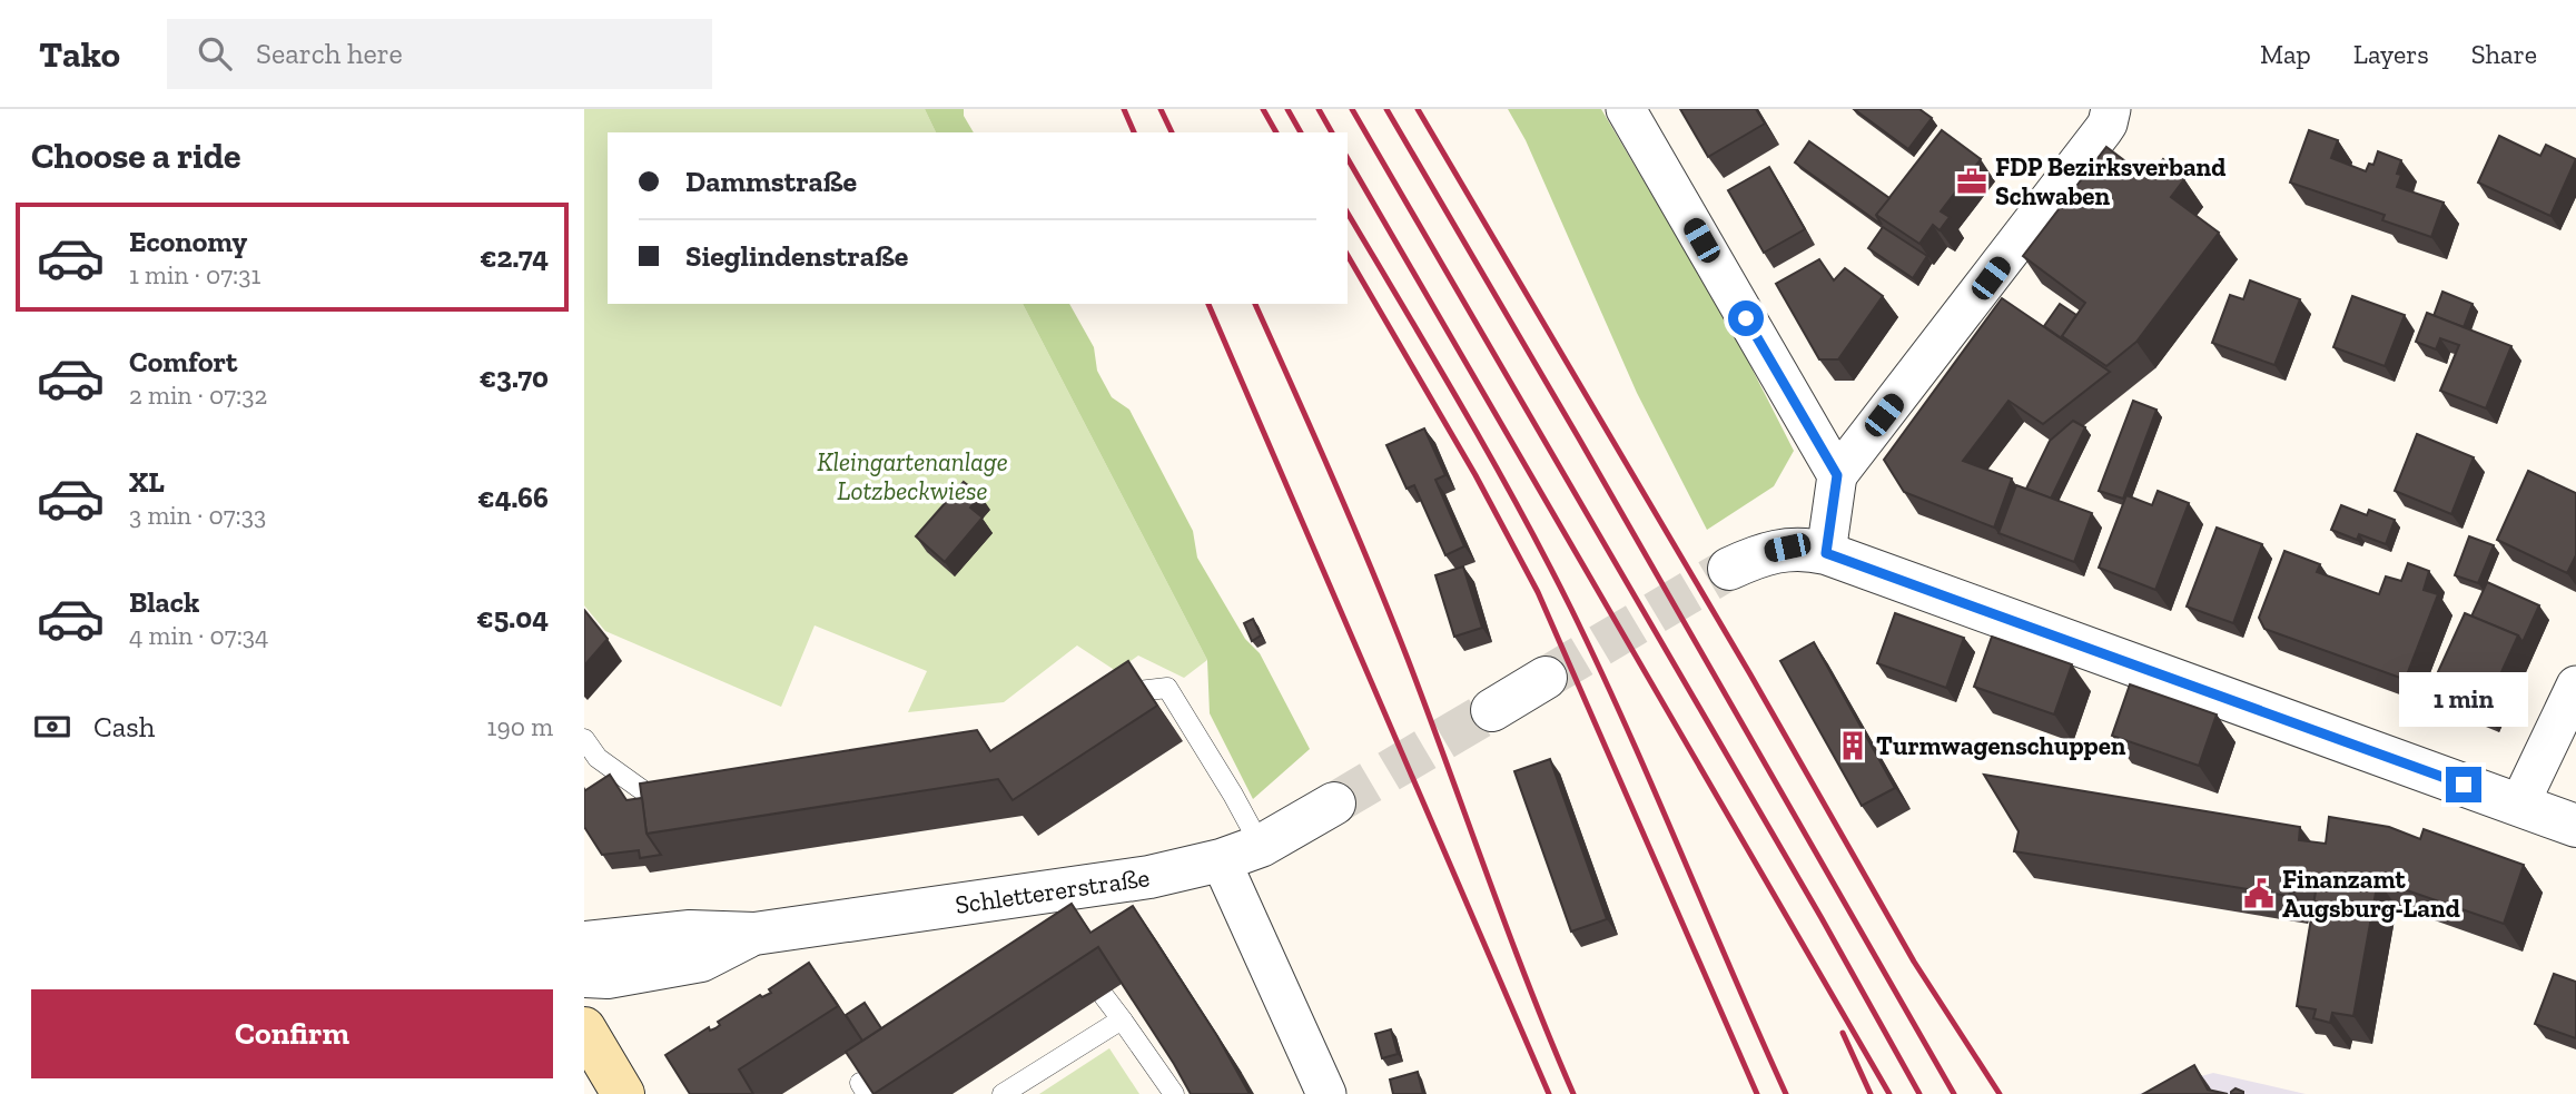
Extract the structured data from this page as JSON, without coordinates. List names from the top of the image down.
{
  "streets": {
    "street": ["Schlettererstraße"]
  },
  "parks": ["Kleingartenanlage Lotzbeckwiese"],
  "places": {
    "office": ["FDP Bezirksverband Schwaben"],
    "building": ["Turmwagenschuppen"],
    "public building": ["Finanzamt Augsburg-Land"]
  },
  "page": {
    "header": "Tako",
    "search": "Search here",
    "nav": ["Map", "Layers", "Share"],
    "heading": "Choose a ride",
    "banner": ["Dammstraße", "Sieglindenstraße"],
    "list": [
      {
        "name": "Economy",
        "note": "1 min · 07:31",
        "value": "€2.74"
      },
      {
        "name": "Comfort",
        "note": "2 min · 07:32",
        "value": "€3.70"
      },
      {
        "name": "XL",
        "note": "3 min · 07:33",
        "value": "€4.66"
      },
      {
        "name": "Black",
        "note": "4 min · 07:34",
        "value": "€5.04"
      }
    ],
    "bubble": "1 min",
    "pay": ["Cash", "190 m"],
    "buttons": "Confirm"
  }
}
